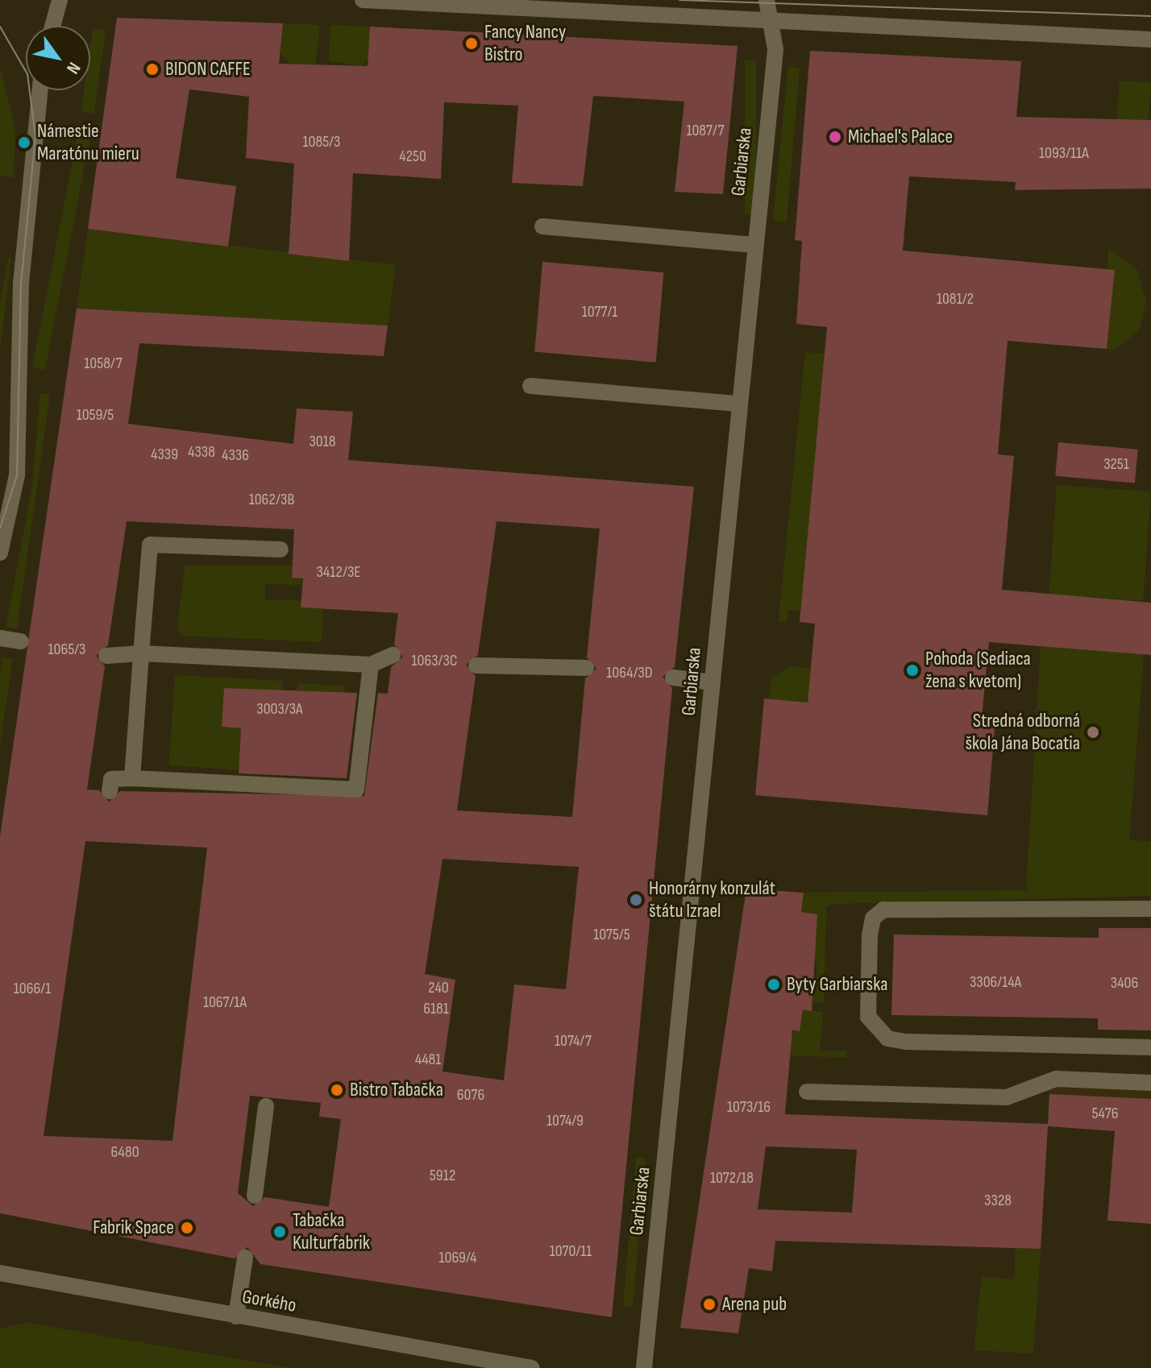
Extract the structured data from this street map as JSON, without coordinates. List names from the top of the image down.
{
  "streets": {
    "street": ["Garbiarska", "Gorkého"]
  },
  "places": [
    "Fancy Nancy Bistro",
    "BIDON CAFFE",
    "Michael's Palace",
    "Námestie Maratónu mieru",
    "Pohoda (Sediaca žena s kvetom)",
    "Stredná odborná škola Jána Bocatia",
    "Honorárny konzulát štátu Izrael",
    "Byty Garbiarska",
    "Bistro Tabačka",
    "Fabrik Space",
    "Tabačka Kulturfabrik",
    "Arena pub"
  ],
  "house_numbers": [
    "1087/7",
    "1085/3",
    "1093/11A",
    "4250",
    "1081/2",
    "1077/1",
    "1058/7",
    "1059/5",
    "3018",
    "4338",
    "4339",
    "4336",
    "3251",
    "1062/3B",
    "3412/3E",
    "1065/3",
    "1063/3C",
    "1064/3D",
    "3003/3A",
    "1075/5",
    "3306/14A",
    "3406",
    "240",
    "1066/1",
    "1067/1A",
    "6181",
    "1074/7",
    "4481",
    "6076",
    "1073/16",
    "5476",
    "1074/9",
    "6480",
    "5912",
    "1072/18",
    "3328",
    "1070/11",
    "1069/4"
  ],
  "north": "bottom right"
}
